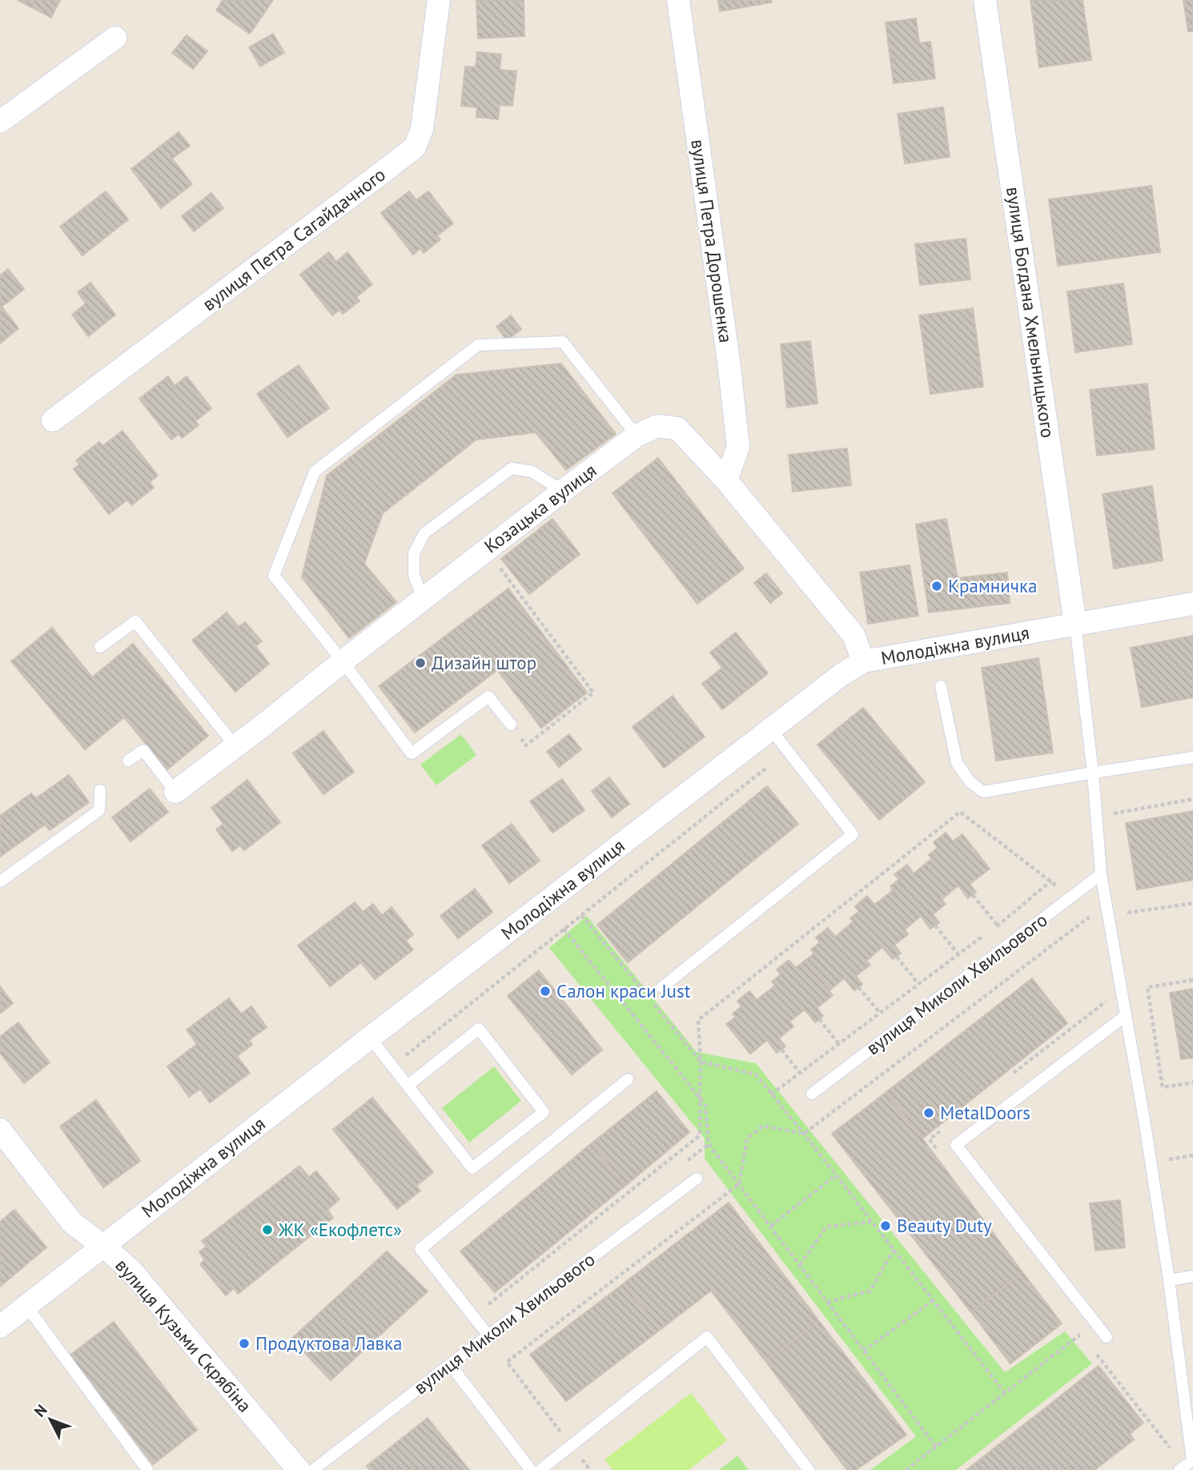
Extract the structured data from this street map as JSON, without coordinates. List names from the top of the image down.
{
  "streets": {
    "street": [
      "вулиця Петра Сагайдачного",
      "вулиця Петра Дорошенка",
      "вулиця Богдана Хмельницького",
      "Козацька вулиця",
      "Молодіжна вулиця",
      "вулиця Кузьми Скрябіна"
    ],
    "lane": ["вулиця Миколи Хвильового"]
  },
  "crossings": [
    ["вулиця Петра Дорошенка", "Козацька вулиця"],
    ["вулиця Богдана Хмельницького", "Молодіжна вулиця"],
    ["Козацька вулиця", "Молодіжна вулиця"],
    ["Молодіжна вулиця", "вулиця Кузьми Скрябіна"]
  ],
  "places": [
    "Крамничка",
    "Дизайн штор",
    "Салон краси Just",
    "MetalDoors",
    "Beauty Duty",
    "ЖК «Екофлетс»",
    "Продуктова Лавка"
  ],
  "north": "top left"
}
